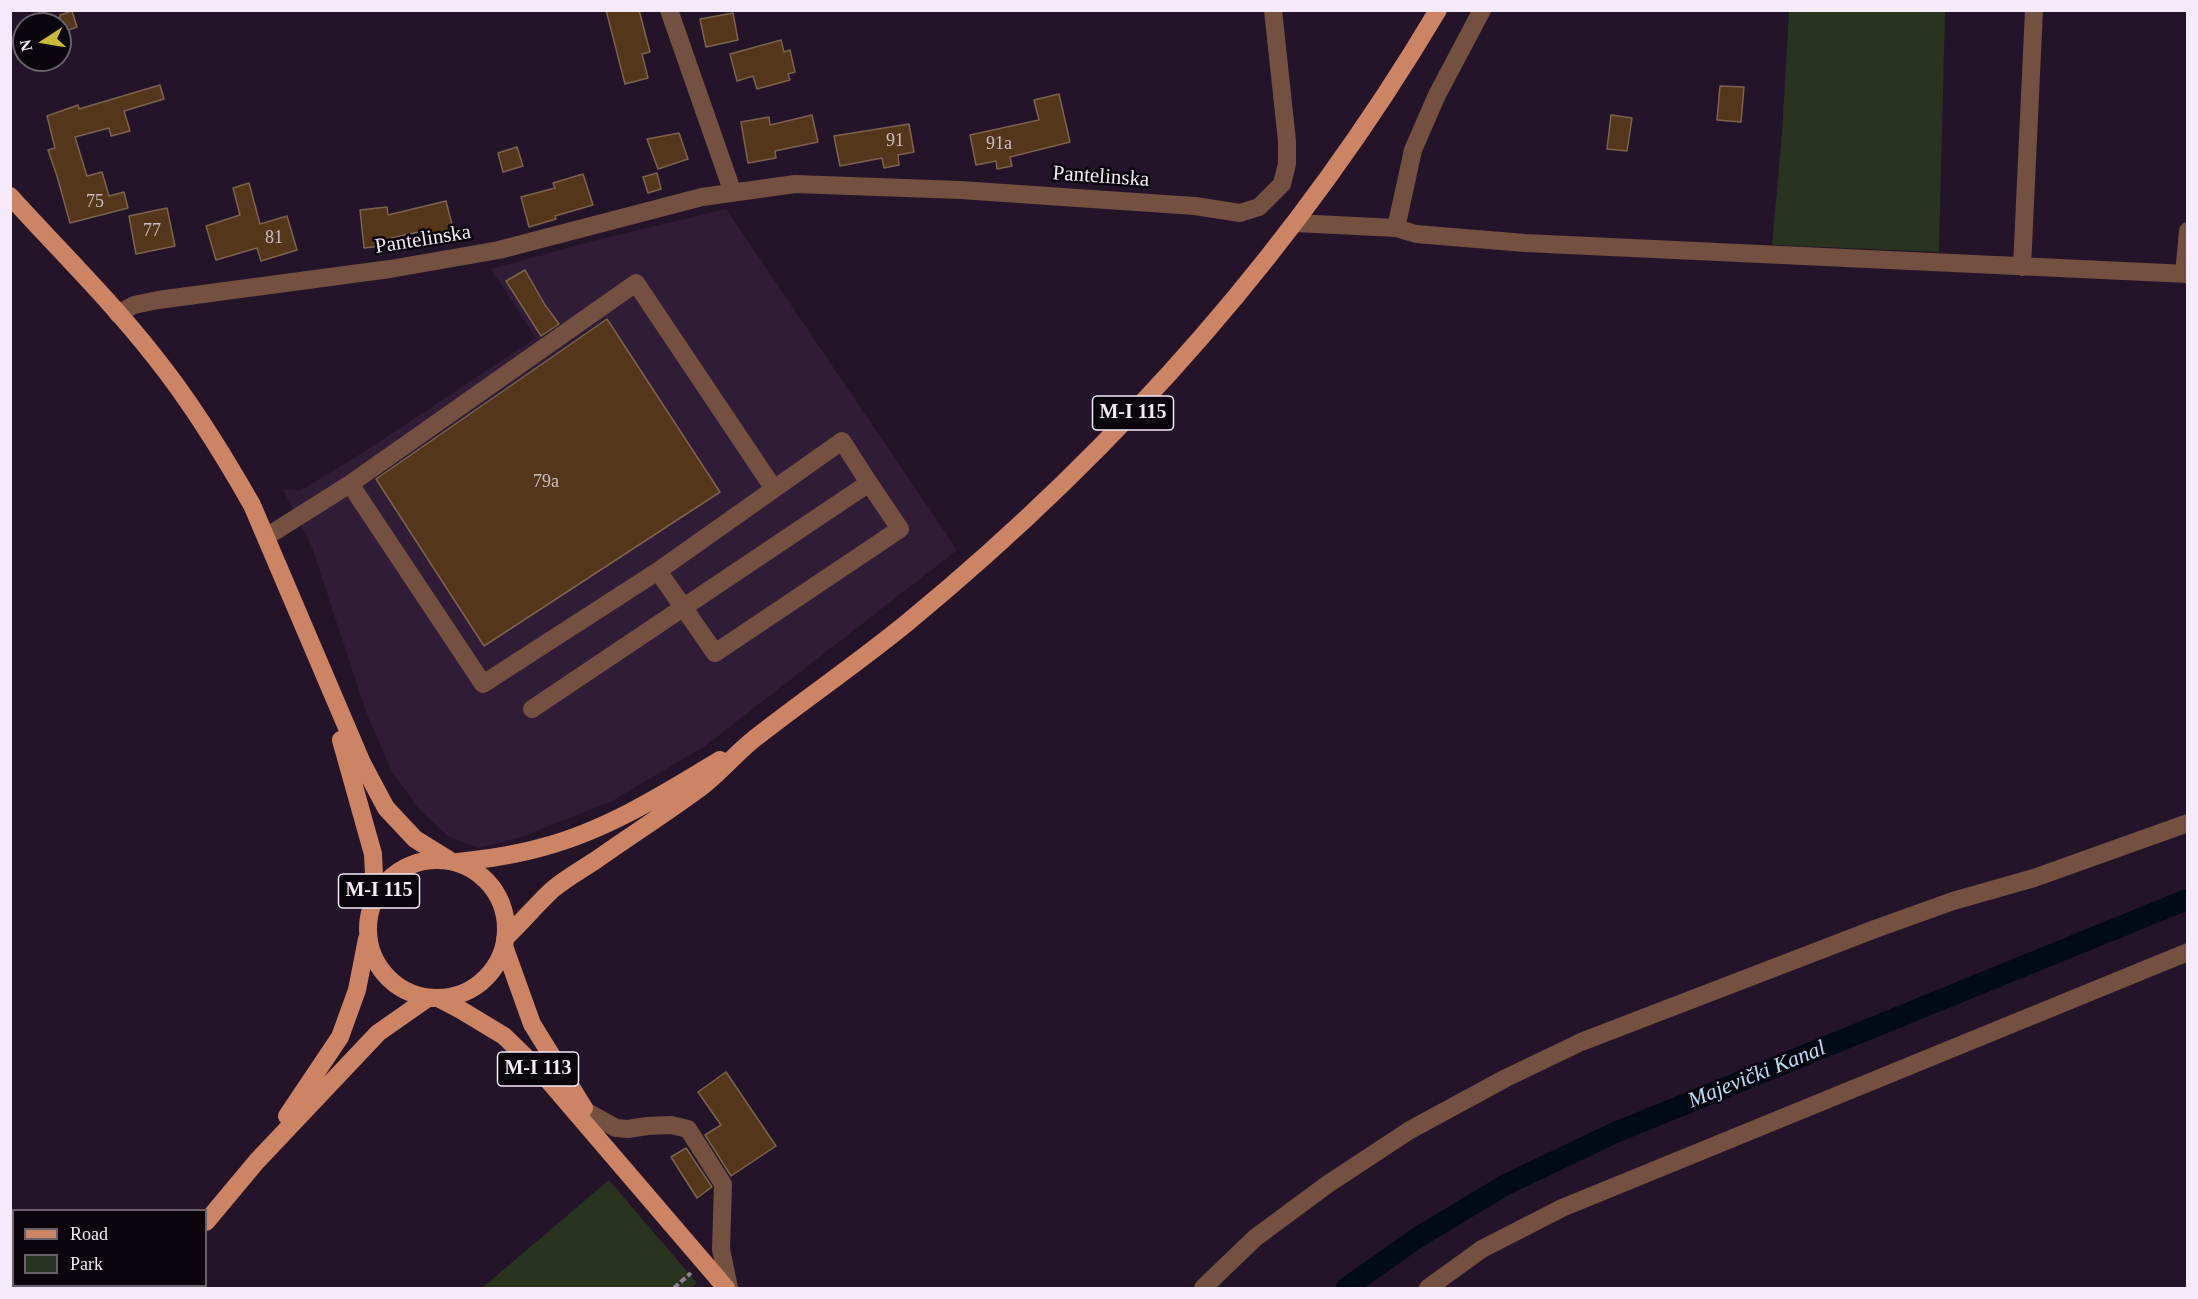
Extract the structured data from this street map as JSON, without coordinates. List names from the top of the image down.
{
  "streets": {
    "main road": ["M-I 115", "M-I 113"],
    "street": ["Pantelinska"]
  },
  "crossings": [
    ["M-I 115", "M-I 113"]
  ],
  "water": ["Majevički Kanal"],
  "house_numbers": [
    "91",
    "91a",
    "75",
    "77",
    "81",
    "79a"
  ],
  "legend": ["Road", "Park"],
  "north": "left"
}
